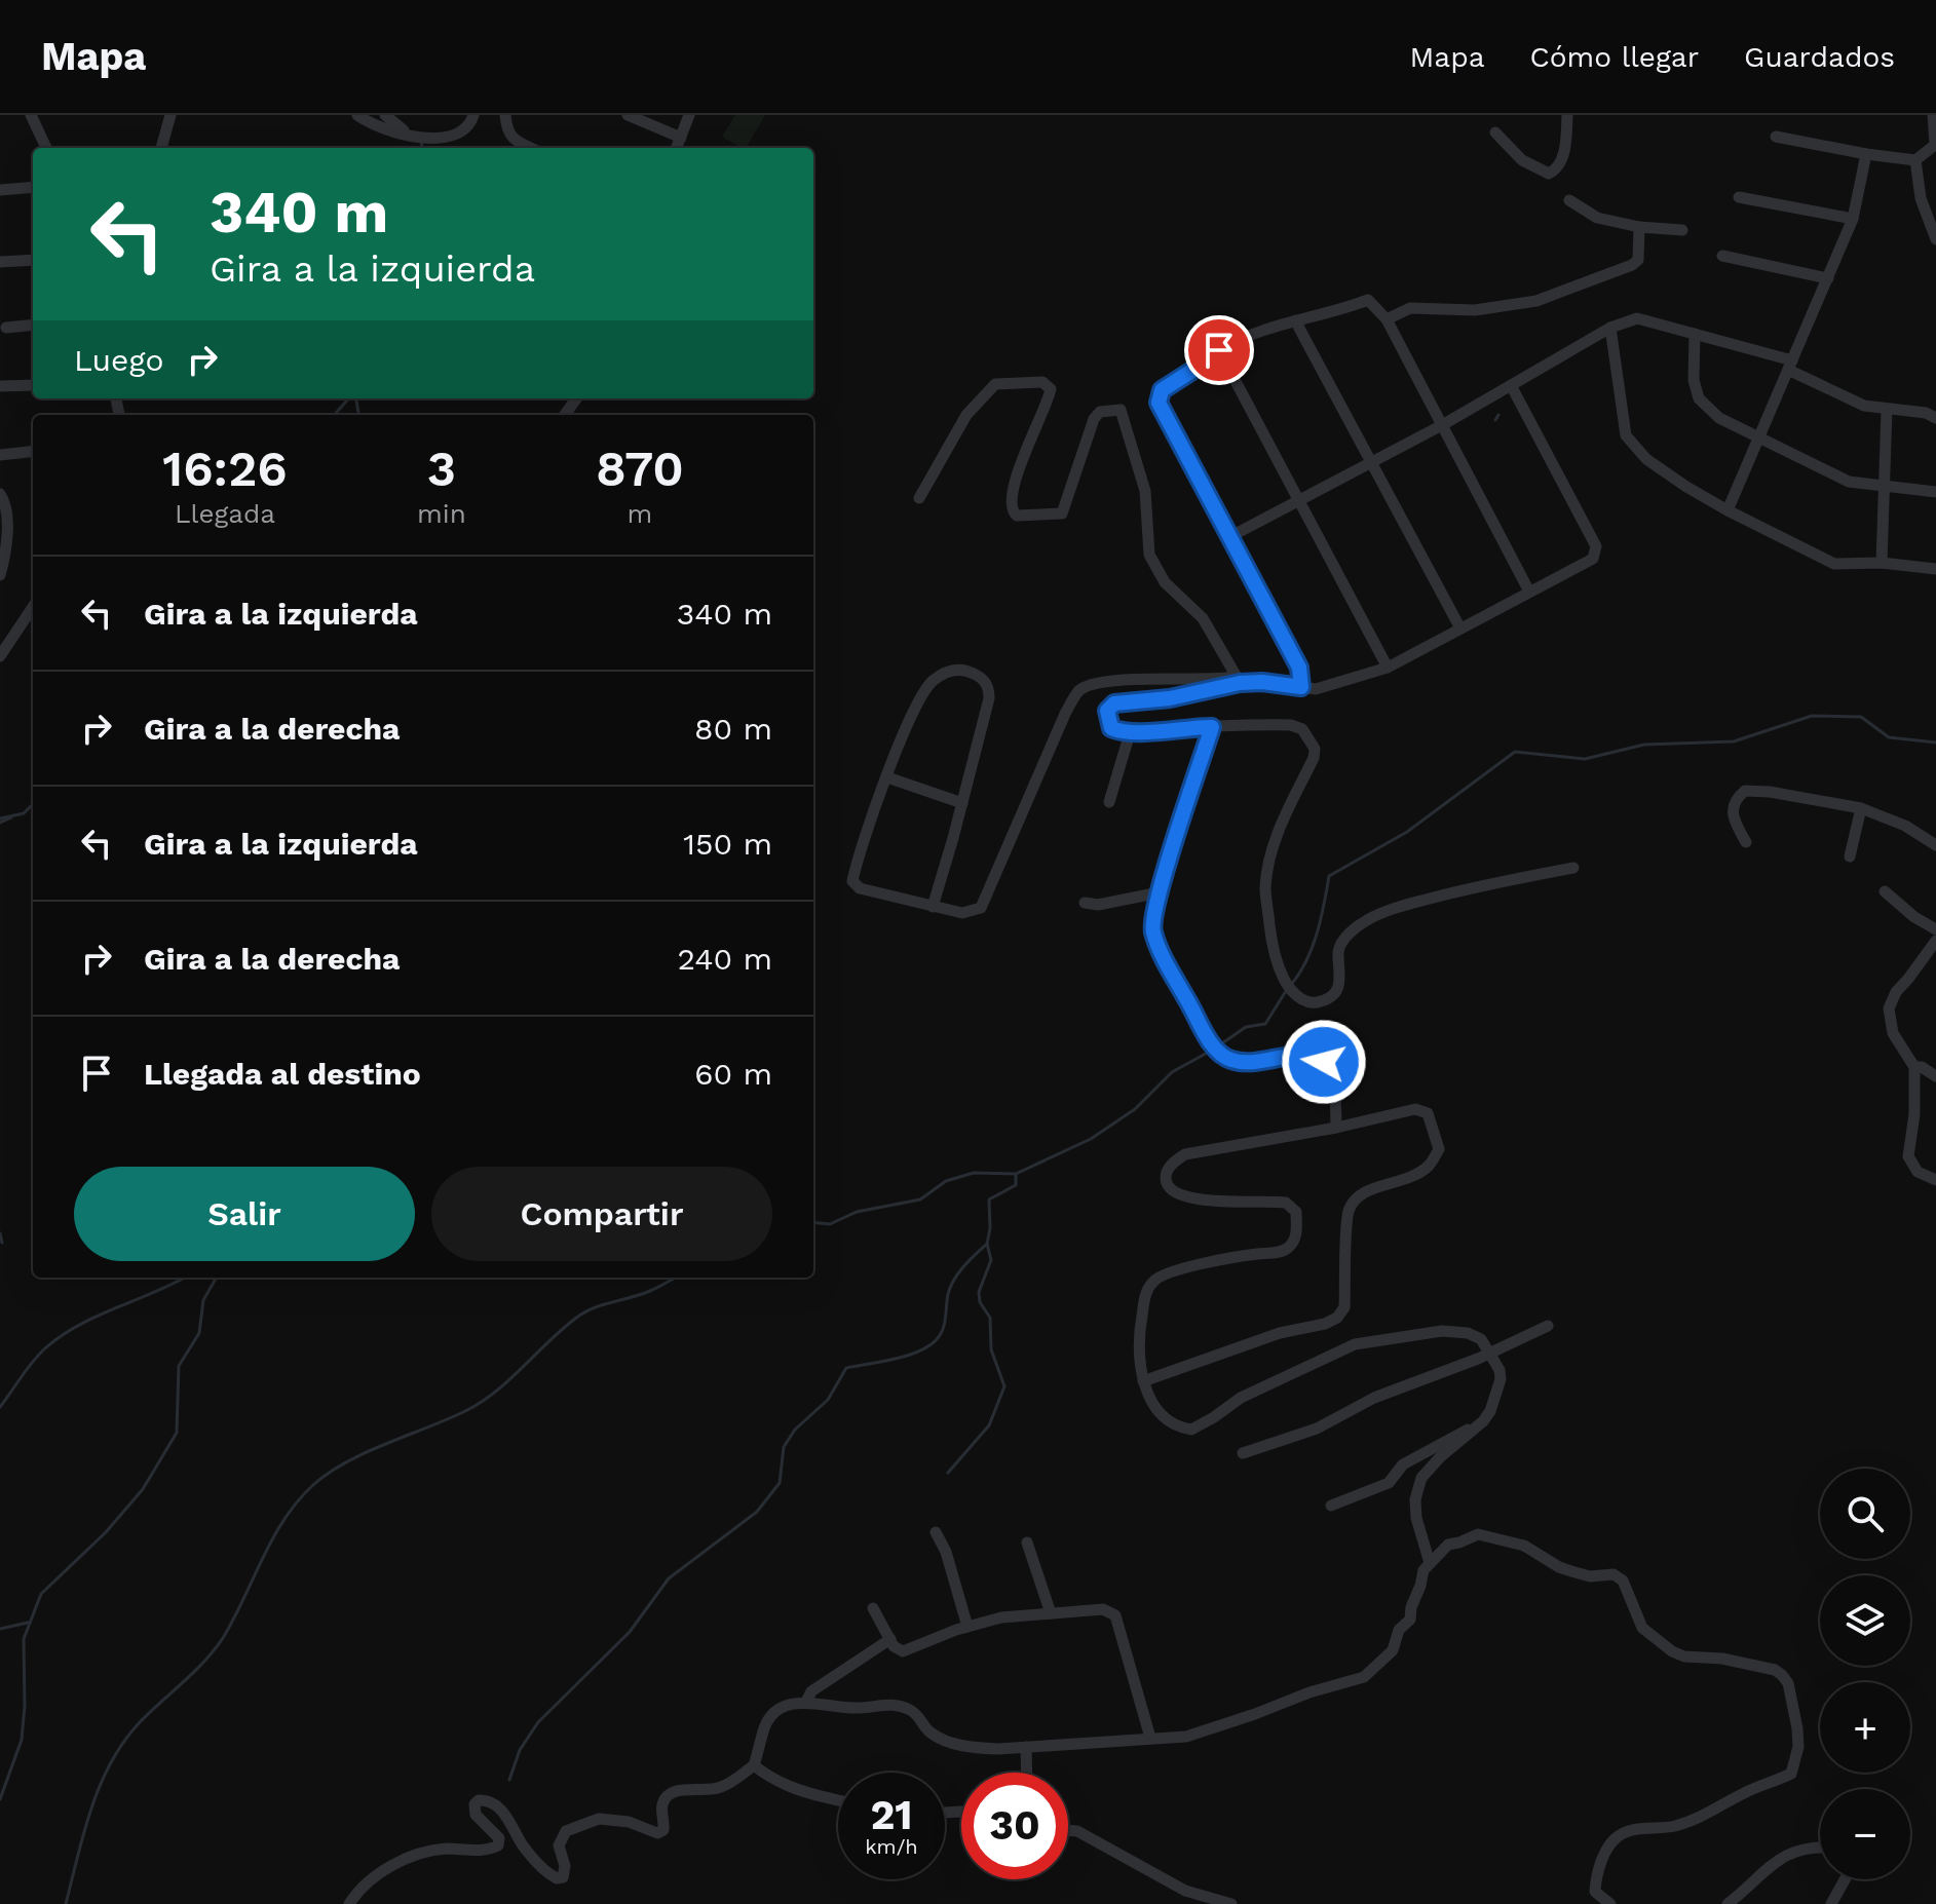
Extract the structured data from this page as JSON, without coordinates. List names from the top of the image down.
{
  "page": {
    "header": "Mapa",
    "nav": ["Mapa", "Cómo llegar", "Guardados"],
    "turn": ["340 m", "Gira a la izquierda"],
    "then": "Luego",
    "eta": [
      "16:26",
      "Llegada",
      "3",
      "min",
      "870",
      "m"
    ],
    "list": [
      {
        "name": "Gira a la izquierda",
        "value": "340 m"
      },
      {
        "name": "Gira a la derecha",
        "value": "80 m"
      },
      {
        "name": "Gira a la izquierda",
        "value": "150 m"
      },
      {
        "name": "Gira a la derecha",
        "value": "240 m"
      },
      {
        "name": "Llegada al destino",
        "value": "60 m"
      }
    ],
    "buttons": ["Salir", "Compartir"],
    "map_buttons": ["+", "−"],
    "speed": "21 km/h",
    "limit": "30"
  }
}
